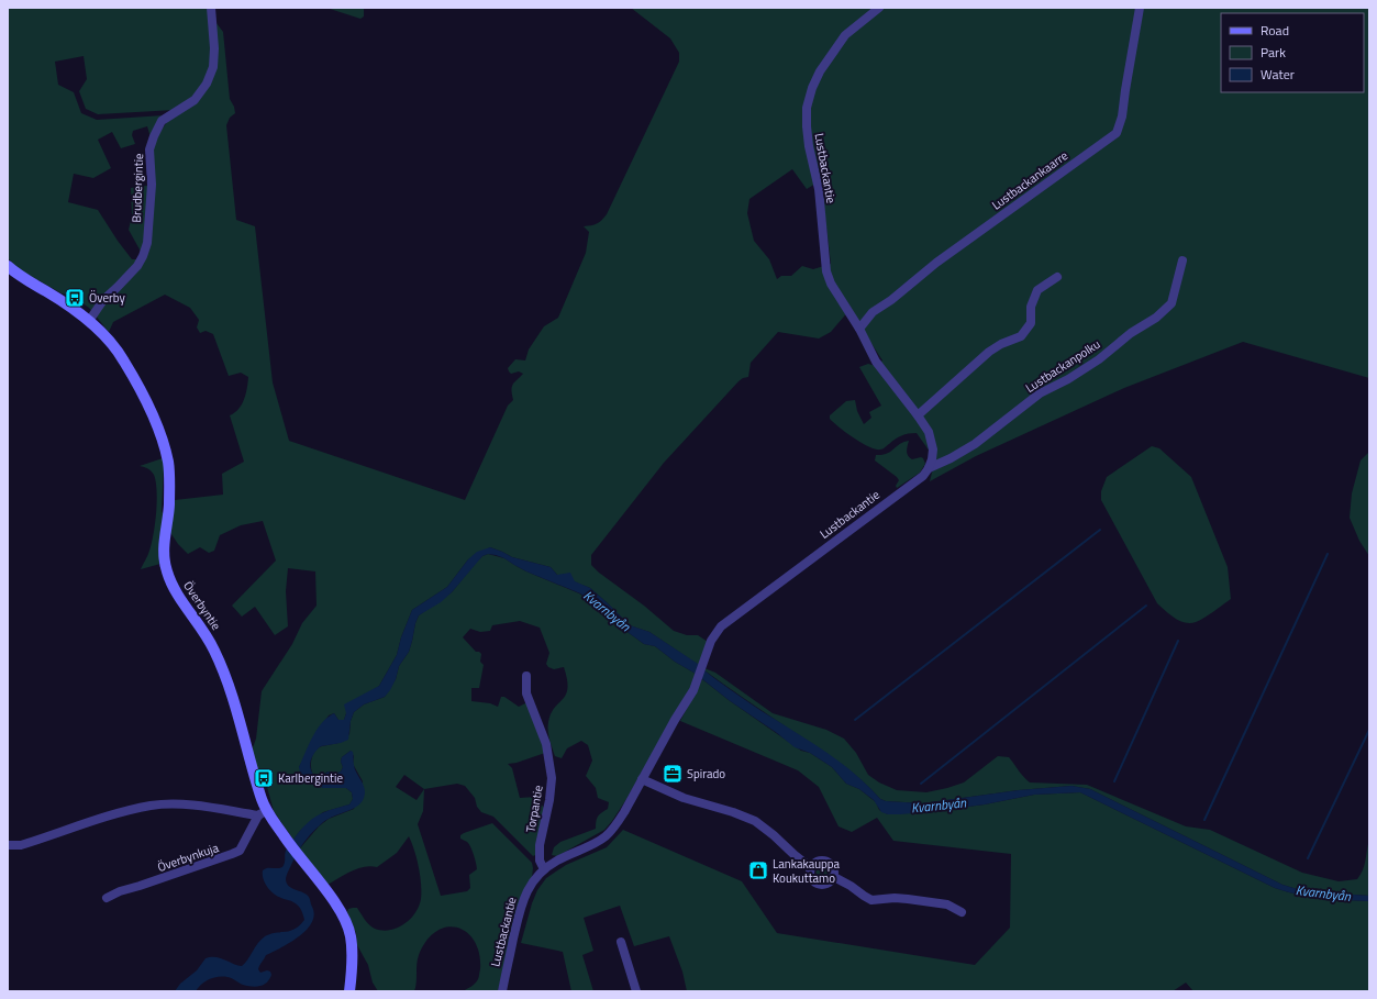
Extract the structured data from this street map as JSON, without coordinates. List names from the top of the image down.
{
  "streets": {
    "street": [
      "Lustbackantie",
      "Lustbackankaarre",
      "Brudbergintie",
      "Lustbackanpolku",
      "Överbyntie",
      "Torpantie",
      "Överbynkuja"
    ]
  },
  "crossings": [
    ["Lustbackantie", "Lustbackankaarre"],
    ["Lustbackantie", "Lustbackanpolku"],
    ["Lustbackantie", "Torpantie"],
    ["Brudbergintie", "Överbyntie"],
    ["Överbyntie", "Överbynkuja"]
  ],
  "water": ["Kvarnbyån"],
  "places": {
    "bus stop": ["Överby", "Karlbergintie"],
    "office": ["Spirado"],
    "shop": ["Lankakauppa Koukuttamo"]
  },
  "legend": ["Road", "Park", "Water"]
}
